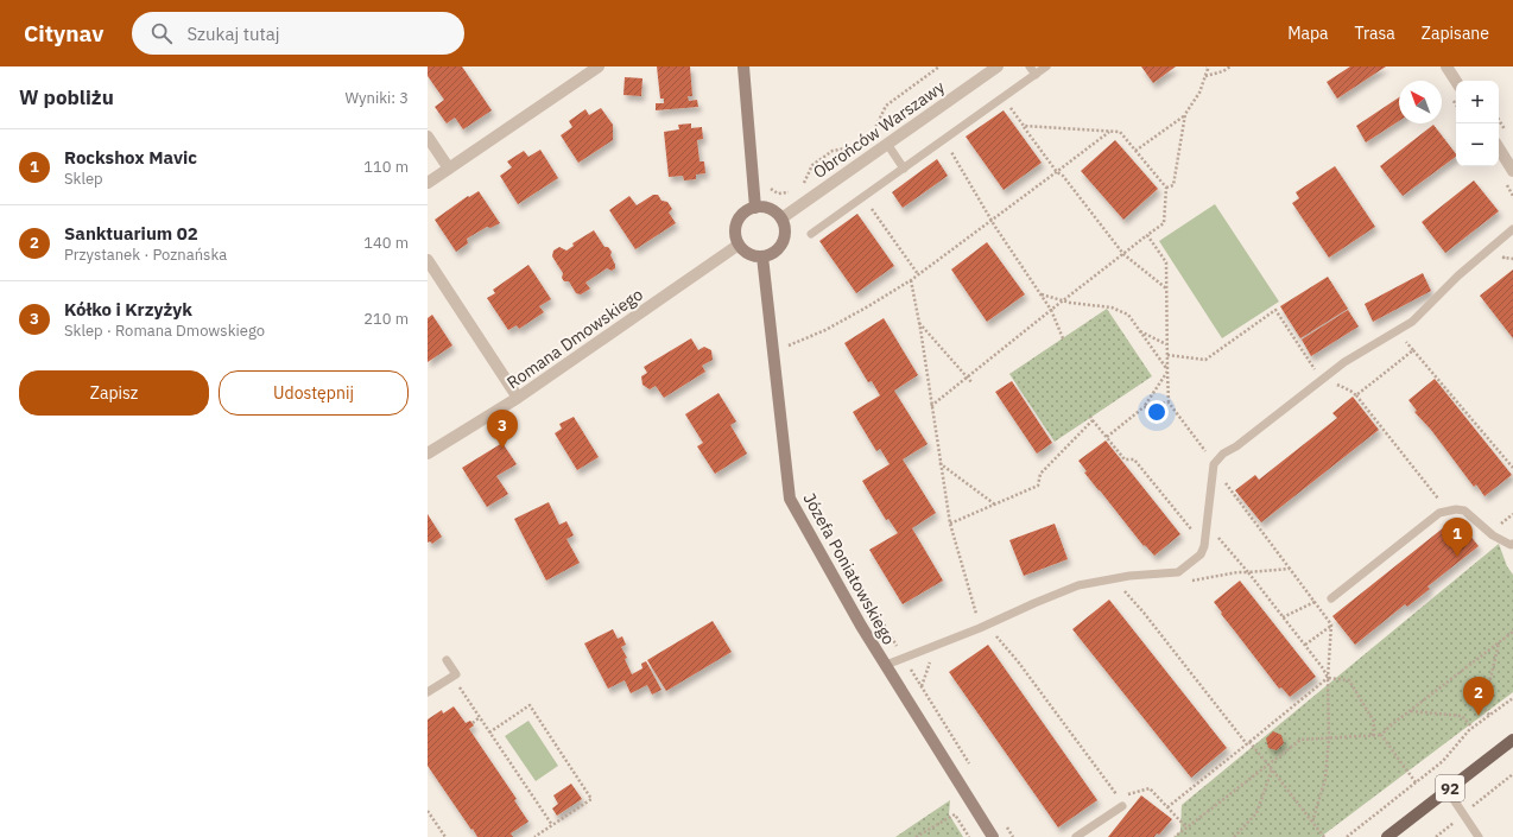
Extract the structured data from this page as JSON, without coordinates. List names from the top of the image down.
{
  "streets": {
    "main road": ["92"],
    "street": ["Obrońców Warszawy", "Romana Dmowskiego", "Józefa Poniatowskiego"]
  },
  "crossings": [
    ["Obrońców Warszawy", "Romana Dmowskiego"],
    ["Obrońców Warszawy", "Józefa Poniatowskiego"],
    ["Romana Dmowskiego", "Józefa Poniatowskiego"]
  ],
  "north": "top left",
  "page": {
    "header": "Citynav",
    "search": "Szukaj tutaj",
    "nav": ["Mapa", "Trasa", "Zapisane"],
    "heading": ["W pobliżu", "Wyniki: 3"],
    "map_buttons": ["+", "−"],
    "list": [
      {
        "mark": "1",
        "name": "Rockshox Mavic",
        "note": "Sklep",
        "value": "110 m"
      },
      {
        "mark": "2",
        "name": "Sanktuarium 02",
        "note": "Przystanek · Poznańska",
        "value": "140 m"
      },
      {
        "mark": "3",
        "name": "Kółko i Krzyżyk",
        "note": "Sklep · Romana Dmowskiego",
        "value": "210 m"
      }
    ],
    "buttons": ["Zapisz", "Udostępnij"],
    "pins": ["3", "1", "2"]
  }
}
